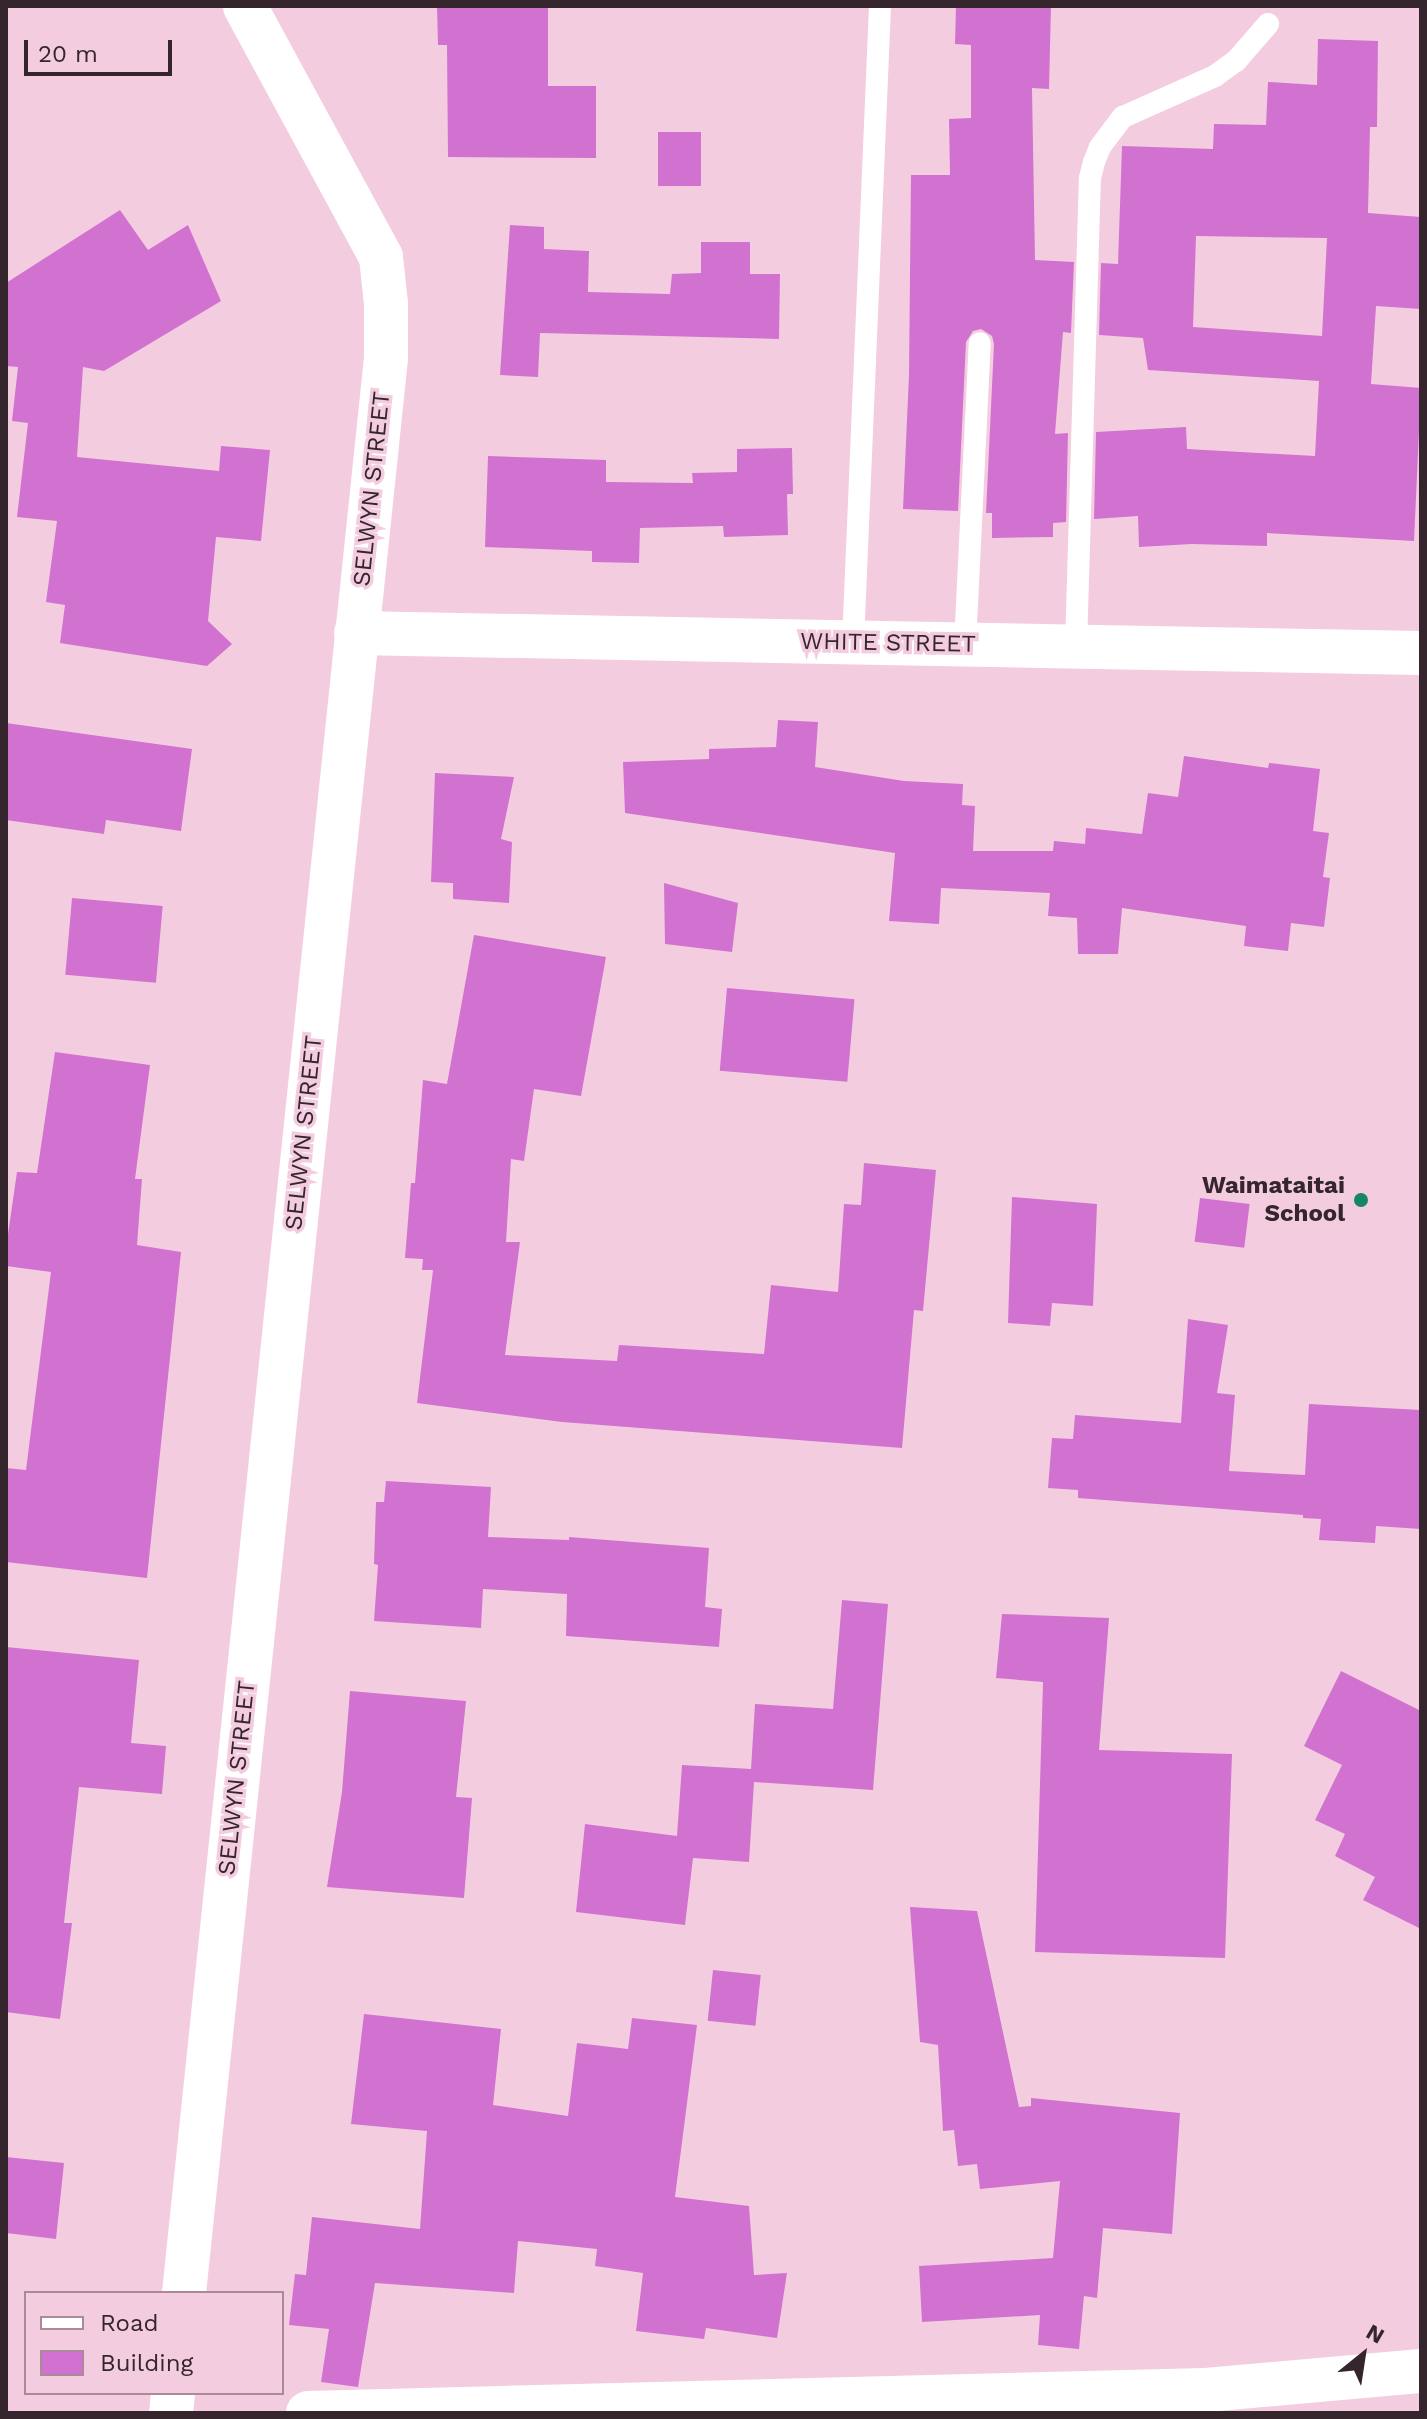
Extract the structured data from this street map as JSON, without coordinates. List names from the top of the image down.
{
  "streets": {
    "street": ["SELWYN STREET", "WHITE STREET"]
  },
  "crossings": [
    ["SELWYN STREET", "WHITE STREET"]
  ],
  "places": ["Waimataitai School"],
  "legend": ["Road", "Building"],
  "scale_bar": "20 m",
  "north": "top right"
}
